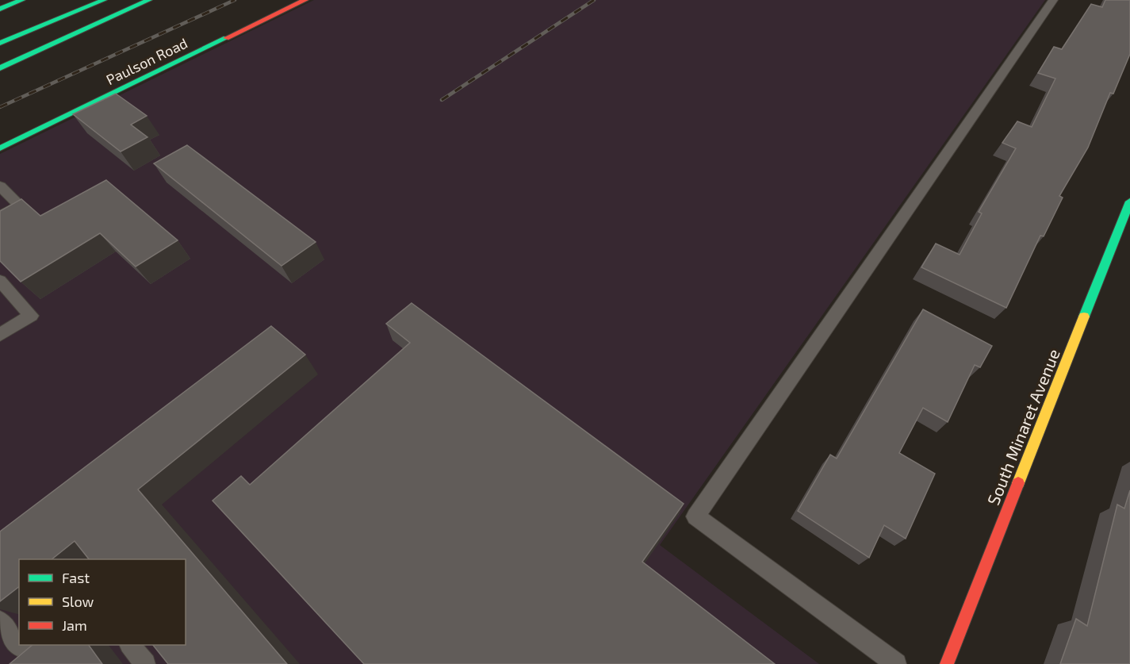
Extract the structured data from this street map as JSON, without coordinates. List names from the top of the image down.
{
  "streets": {
    "street": ["Paulson Road", "South Minaret Avenue"]
  },
  "legend": ["Fast", "Slow", "Jam"]
}
